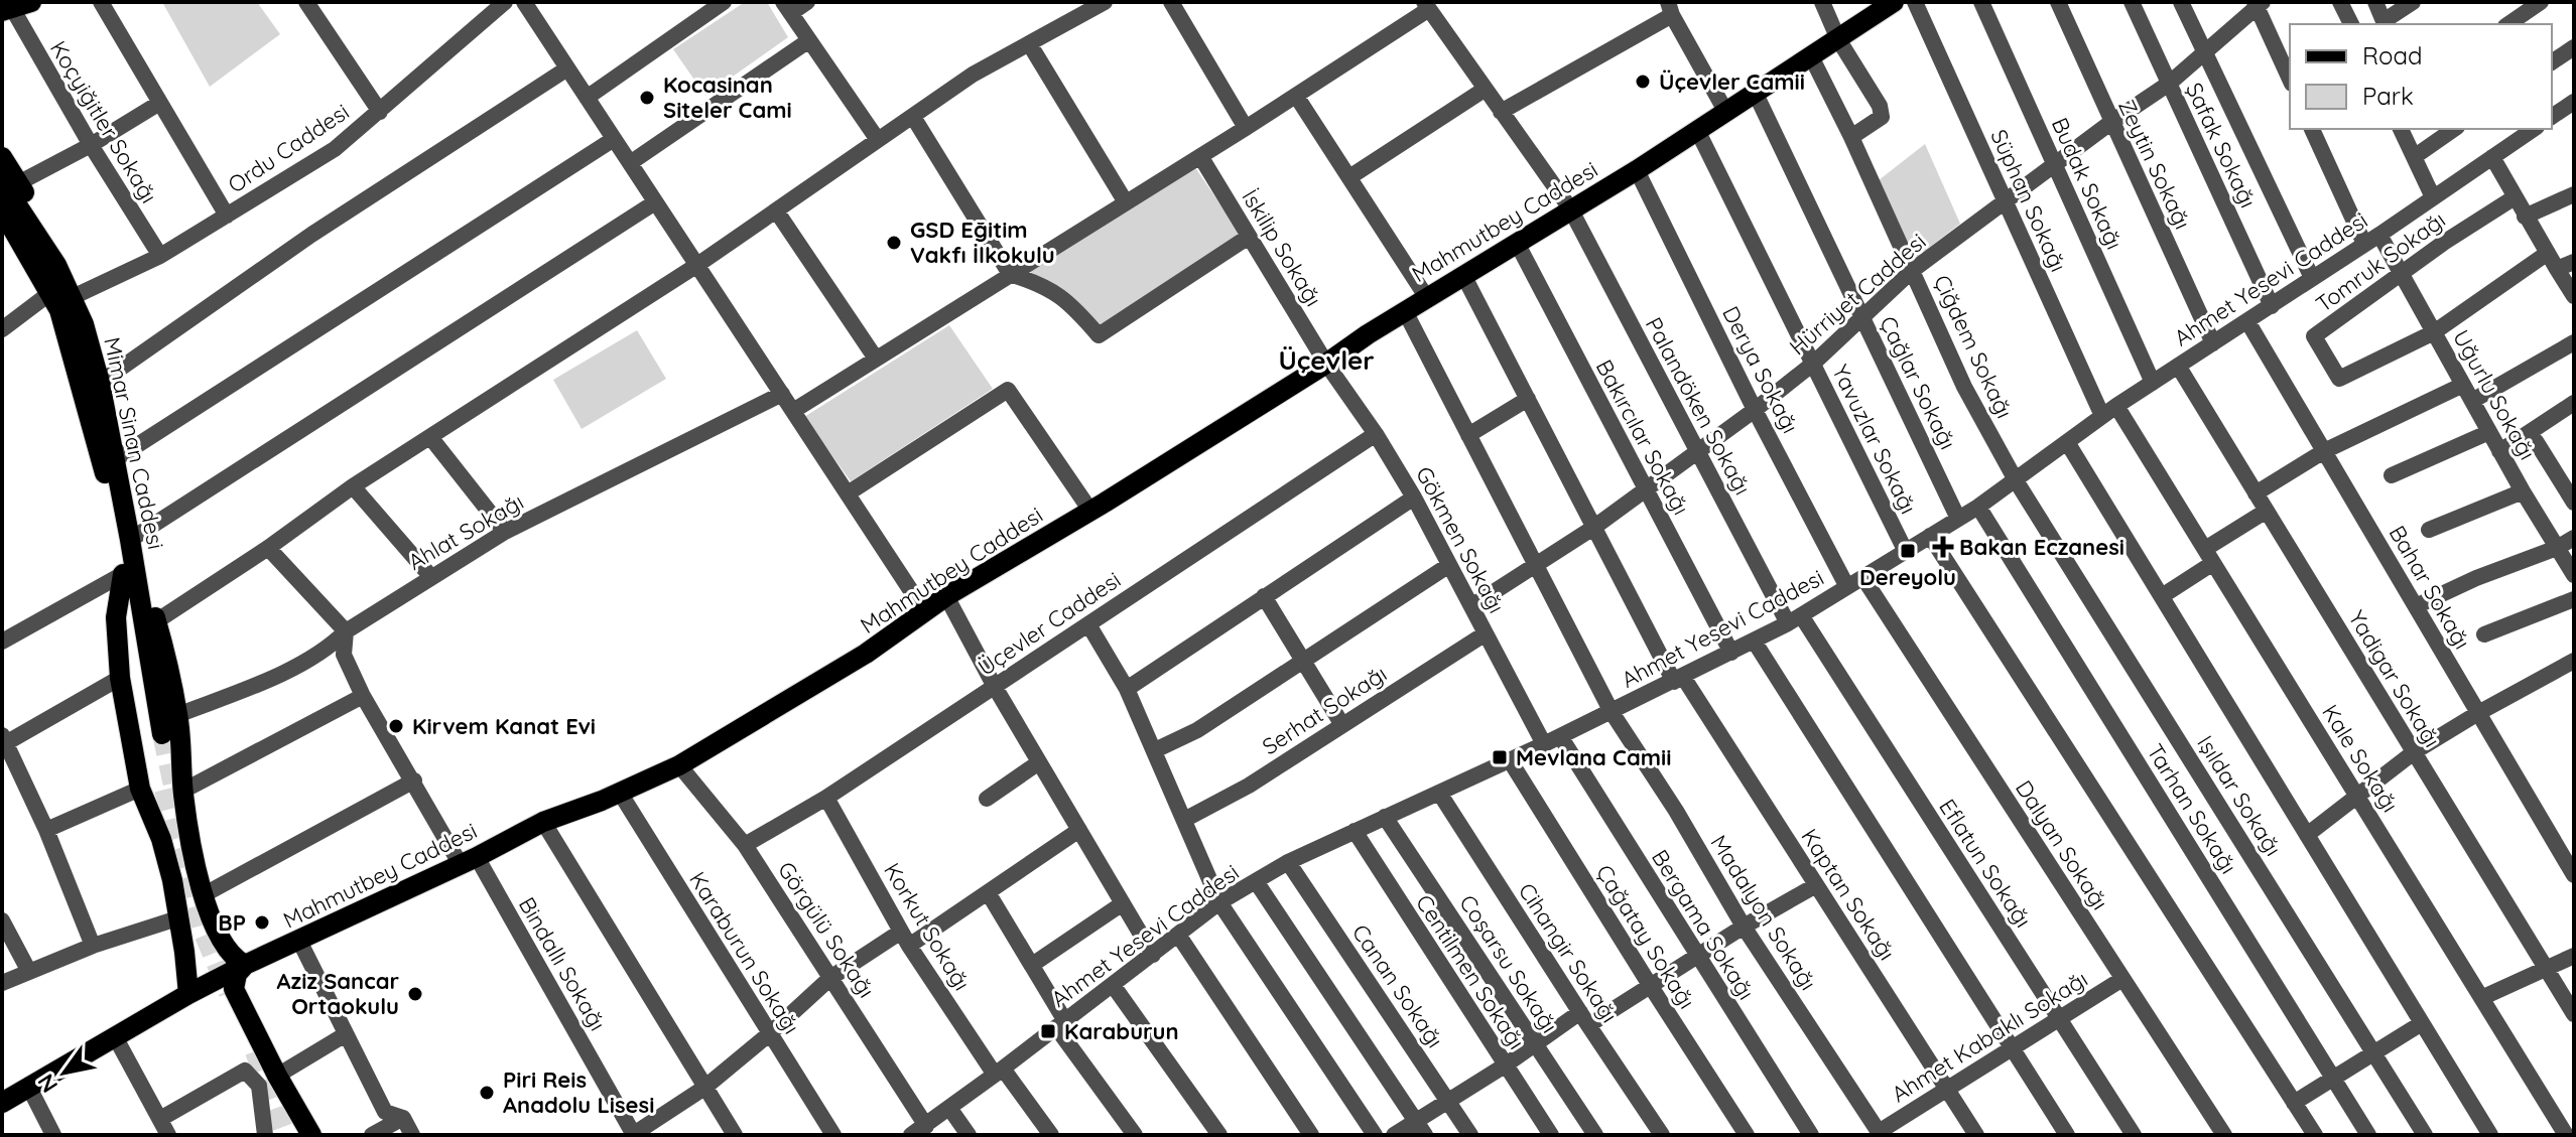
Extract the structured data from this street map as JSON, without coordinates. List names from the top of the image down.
{
  "streets": {
    "main road": ["Mahmutbey Caddesi", "Mimar Sinan Caddesi"],
    "street": [
      "Koçyiğitler Sokağı",
      "Şafak Sokağı",
      "Ordu Caddesi",
      "Zeytin Sokağı",
      "Budak Sokağı",
      "Süphan Sokağı",
      "İskilip Sokağı",
      "Tomruk Sokağı",
      "Ahmet Yesevi Caddesi",
      "Hürriyet Caddesi",
      "Çiğdem Sokağı",
      "Derya Sokağı",
      "Çağlar Sokağı",
      "Uğurlu Sokağı",
      "Palandöken Sokağı",
      "Bakırcılar Sokağı",
      "Yavuzlar Sokağı",
      "Ahlat Sokağı",
      "Gökmen Sokağı",
      "Bahar Sokağı",
      "Üçevler Caddesi",
      "Yadigar Sokağı",
      "Serhat Sokağı",
      "Kale Sokağı",
      "Işıldar Sokağı",
      "Tarhan Sokağı",
      "Dalyan Sokağı",
      "Eflatun Sokağı",
      "Kaptan Sokağı",
      "Madalyon Sokağı",
      "Bergama Sokağı",
      "Korkut Sokağı",
      "Görgülü Sokağı",
      "Çağatay Sokağı",
      "Karaburun Sokağı",
      "Cihangir Sokağı",
      "Bindallı Sokağı",
      "Coşarsu Sokağı",
      "Centilmen Sokağı",
      "Canan Sokağı",
      "Ahmet Kabaklı Sokağı"
    ]
  },
  "crossings": [
    ["Koçyiğitler Sokağı", "Ordu Caddesi"],
    ["Şafak Sokağı", "Ahmet Yesevi Caddesi"],
    ["Şafak Sokağı", "Hürriyet Caddesi"],
    ["Ordu Caddesi", "Mimar Sinan Caddesi"],
    ["Zeytin Sokağı", "Ahmet Yesevi Caddesi"],
    ["Zeytin Sokağı", "Hürriyet Caddesi"],
    ["Budak Sokağı", "Ahmet Yesevi Caddesi"],
    ["Budak Sokağı", "Hürriyet Caddesi"],
    ["Süphan Sokağı", "Ahmet Yesevi Caddesi"],
    ["Süphan Sokağı", "Hürriyet Caddesi"],
    ["Mahmutbey Caddesi", "İskilip Sokağı"],
    ["Mahmutbey Caddesi", "Çiğdem Sokağı"],
    ["Mahmutbey Caddesi", "Derya Sokağı"],
    ["Mahmutbey Caddesi", "Çağlar Sokağı"],
    ["Mahmutbey Caddesi", "Palandöken Sokağı"],
    ["Mahmutbey Caddesi", "Bakırcılar Sokağı"],
    ["Mahmutbey Caddesi", "Yavuzlar Sokağı"],
    ["Mahmutbey Caddesi", "Gökmen Sokağı"],
    ["Mahmutbey Caddesi", "Kaptan Sokağı"],
    ["Mahmutbey Caddesi", "Madalyon Sokağı"],
    ["Mahmutbey Caddesi", "Görgülü Sokağı"],
    ["Mahmutbey Caddesi", "Karaburun Sokağı"],
    ["Mahmutbey Caddesi", "Bindallı Sokağı"],
    ["İskilip Sokağı", "Gökmen Sokağı"],
    ["Tomruk Sokağı", "Uğurlu Sokağı"],
    ["Ahmet Yesevi Caddesi", "Çiğdem Sokağı"],
    ["Ahmet Yesevi Caddesi", "Derya Sokağı"],
    ["Ahmet Yesevi Caddesi", "Çağlar Sokağı"],
    ["Ahmet Yesevi Caddesi", "Uğurlu Sokağı"],
    ["Ahmet Yesevi Caddesi", "Palandöken Sokağı"],
    ["Ahmet Yesevi Caddesi", "Bakırcılar Sokağı"],
    ["Ahmet Yesevi Caddesi", "Yavuzlar Sokağı"],
    ["Ahmet Yesevi Caddesi", "Gökmen Sokağı"],
    ["Ahmet Yesevi Caddesi", "Bahar Sokağı"],
    ["Ahmet Yesevi Caddesi", "Yadigar Sokağı"],
    ["Ahmet Yesevi Caddesi", "Kale Sokağı"],
    ["Ahmet Yesevi Caddesi", "Işıldar Sokağı"],
    ["Ahmet Yesevi Caddesi", "Tarhan Sokağı"],
    ["Ahmet Yesevi Caddesi", "Dalyan Sokağı"],
    ["Ahmet Yesevi Caddesi", "Eflatun Sokağı"],
    ["Ahmet Yesevi Caddesi", "Kaptan Sokağı"],
    ["Ahmet Yesevi Caddesi", "Madalyon Sokağı"],
    ["Ahmet Yesevi Caddesi", "Bergama Sokağı"],
    ["Ahmet Yesevi Caddesi", "Korkut Sokağı"],
    ["Ahmet Yesevi Caddesi", "Görgülü Sokağı"],
    ["Ahmet Yesevi Caddesi", "Çağatay Sokağı"],
    ["Ahmet Yesevi Caddesi", "Cihangir Sokağı"],
    ["Ahmet Yesevi Caddesi", "Coşarsu Sokağı"],
    ["Ahmet Yesevi Caddesi", "Centilmen Sokağı"],
    ["Ahmet Yesevi Caddesi", "Canan Sokağı"],
    ["Hürriyet Caddesi", "Çiğdem Sokağı"],
    ["Hürriyet Caddesi", "Derya Sokağı"],
    ["Hürriyet Caddesi", "Çağlar Sokağı"],
    ["Hürriyet Caddesi", "Palandöken Sokağı"],
    ["Hürriyet Caddesi", "Bakırcılar Sokağı"],
    ["Hürriyet Caddesi", "Yavuzlar Sokağı"],
    ["Hürriyet Caddesi", "Gökmen Sokağı"],
    ["Hürriyet Caddesi", "Kaptan Sokağı"],
    ["Hürriyet Caddesi", "Madalyon Sokağı"],
    ["Çiğdem Sokağı", "Işıldar Sokağı"],
    ["Palandöken Sokağı", "Eflatun Sokağı"],
    ["Ahlat Sokağı", "Bindallı Sokağı"],
    ["Gökmen Sokağı", "Üçevler Caddesi"],
    ["Gökmen Sokağı", "Serhat Sokağı"],
    ["Üçevler Caddesi", "Korkut Sokağı"],
    ["Üçevler Caddesi", "Görgülü Sokağı"],
    ["Dalyan Sokağı", "Ahmet Kabaklı Sokağı"],
    ["Eflatun Sokağı", "Ahmet Kabaklı Sokağı"],
    ["Kaptan Sokağı", "Ahmet Kabaklı Sokağı"],
    ["Madalyon Sokağı", "Ahmet Kabaklı Sokağı"]
  ],
  "districts": ["Üçevler"],
  "places": {
    "other": [
      "Üçevler Camii",
      "Kocasinan Siteler Cami",
      "GSD Eğitim Vakfı İlkokulu",
      "Kirvem Kanat Evi",
      "BP",
      "Aziz Sancar Ortaokulu",
      "Piri Reis Anadolu Lisesi"
    ],
    "health": ["Bakan Eczanesi"],
    "transit": ["Dereyolu", "Mevlana Camii", "Karaburun"]
  },
  "legend": ["Road", "Park"],
  "north": "bottom left"
}
